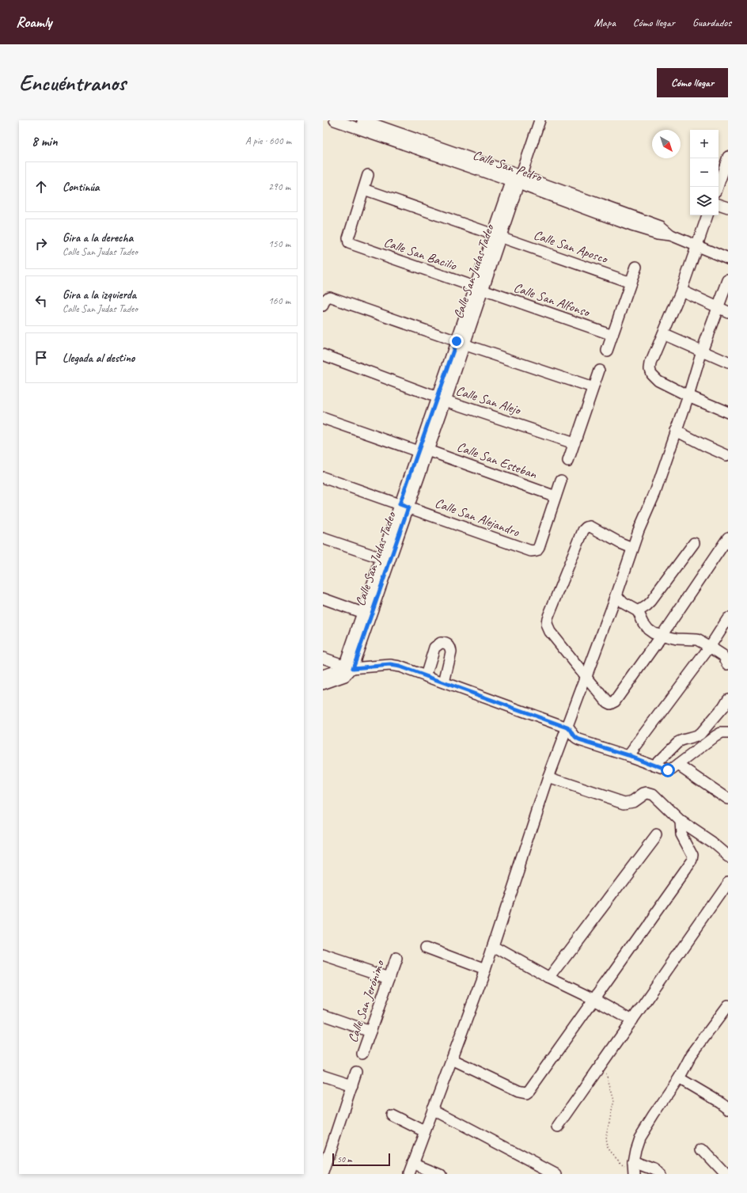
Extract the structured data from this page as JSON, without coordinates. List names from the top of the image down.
{
  "streets": {
    "street": [
      "Calle San Pedro",
      "Calle San Aposco",
      "Calle San Bacilio",
      "Calle San Judas Tadeo",
      "Calle San Alfonso",
      "Calle San Alejo",
      "Calle San Esteban",
      "Calle San Alejandro",
      "Calle San Jerónimo"
    ]
  },
  "crossings": [
    ["Calle San Pedro", "Calle San Judas Tadeo"],
    ["Calle San Aposco", "Calle San Judas Tadeo"],
    ["Calle San Bacilio", "Calle San Judas Tadeo"],
    ["Calle San Bacilio", "Calle San Alfonso"],
    ["Calle San Judas Tadeo", "Calle San Alfonso"],
    ["Calle San Judas Tadeo", "Calle San Alejo"],
    ["Calle San Judas Tadeo", "Calle San Esteban"],
    ["Calle San Judas Tadeo", "Calle San Alejandro"],
    ["Calle San Esteban", "Calle San Alejandro"]
  ],
  "scale_bar": "50 m",
  "north": "bottom right",
  "page": {
    "header": "Roamly",
    "nav": ["Mapa", "Cómo llegar", "Guardados"],
    "buttons": "Cómo llegar",
    "title": "Encuéntranos",
    "heading": ["8 min", "A pie · 600 m"],
    "map_buttons": ["+", "−"],
    "list": [
      ["Continúa", "290 m"],
      ["Gira a la derecha", "Calle San Judas Tadeo", "150 m"],
      ["Gira a la izquierda", "Calle San Judas Tadeo", "160 m"],
      "Llegada al destino"
    ],
    "scale": "50 m"
  }
}
